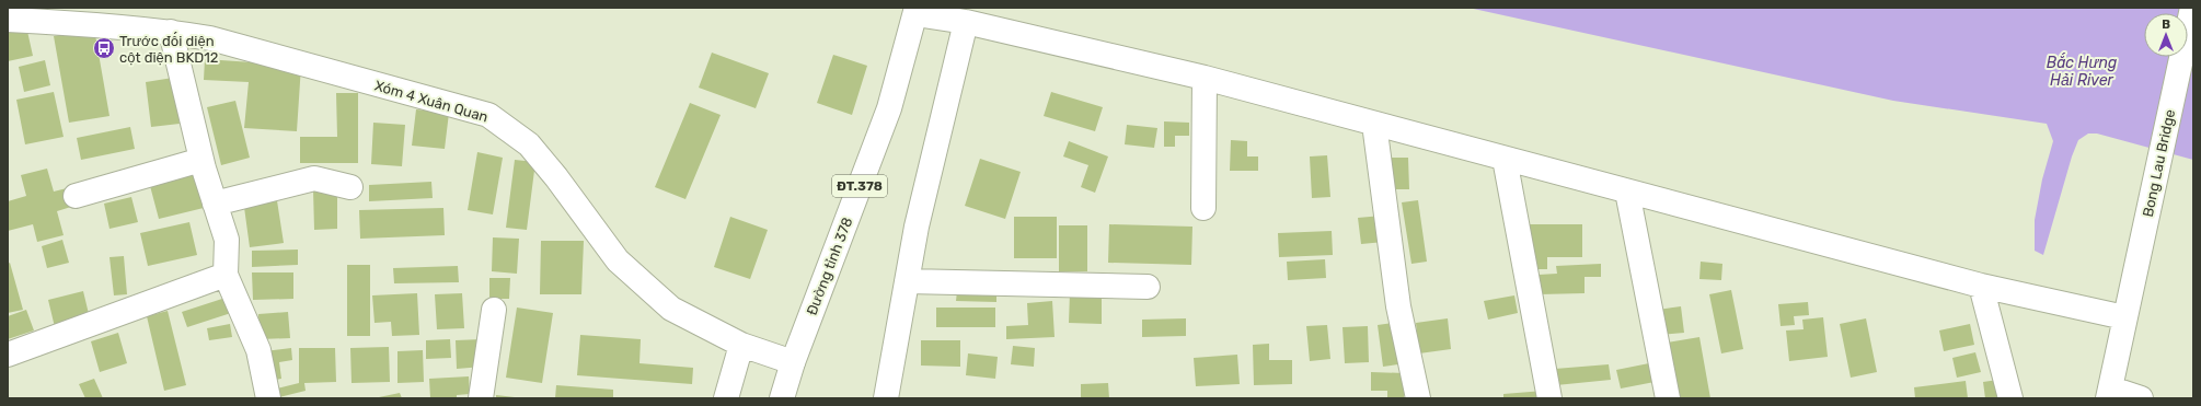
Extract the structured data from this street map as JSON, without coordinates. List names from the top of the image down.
{
  "streets": {
    "street": [
      "Xóm 4 Xuân Quan",
      "Bong Lau Bridge",
      "ĐT.378",
      "Đường tỉnh 378"
    ]
  },
  "crossings": [
    ["Xóm 4 Xuân Quan", "Đường tỉnh 378"]
  ],
  "water": ["Bắc Hưng Hải River"],
  "places": {
    "bus stop": ["Trước đối diện cột điện BKD12"]
  },
  "north": "top"
}
